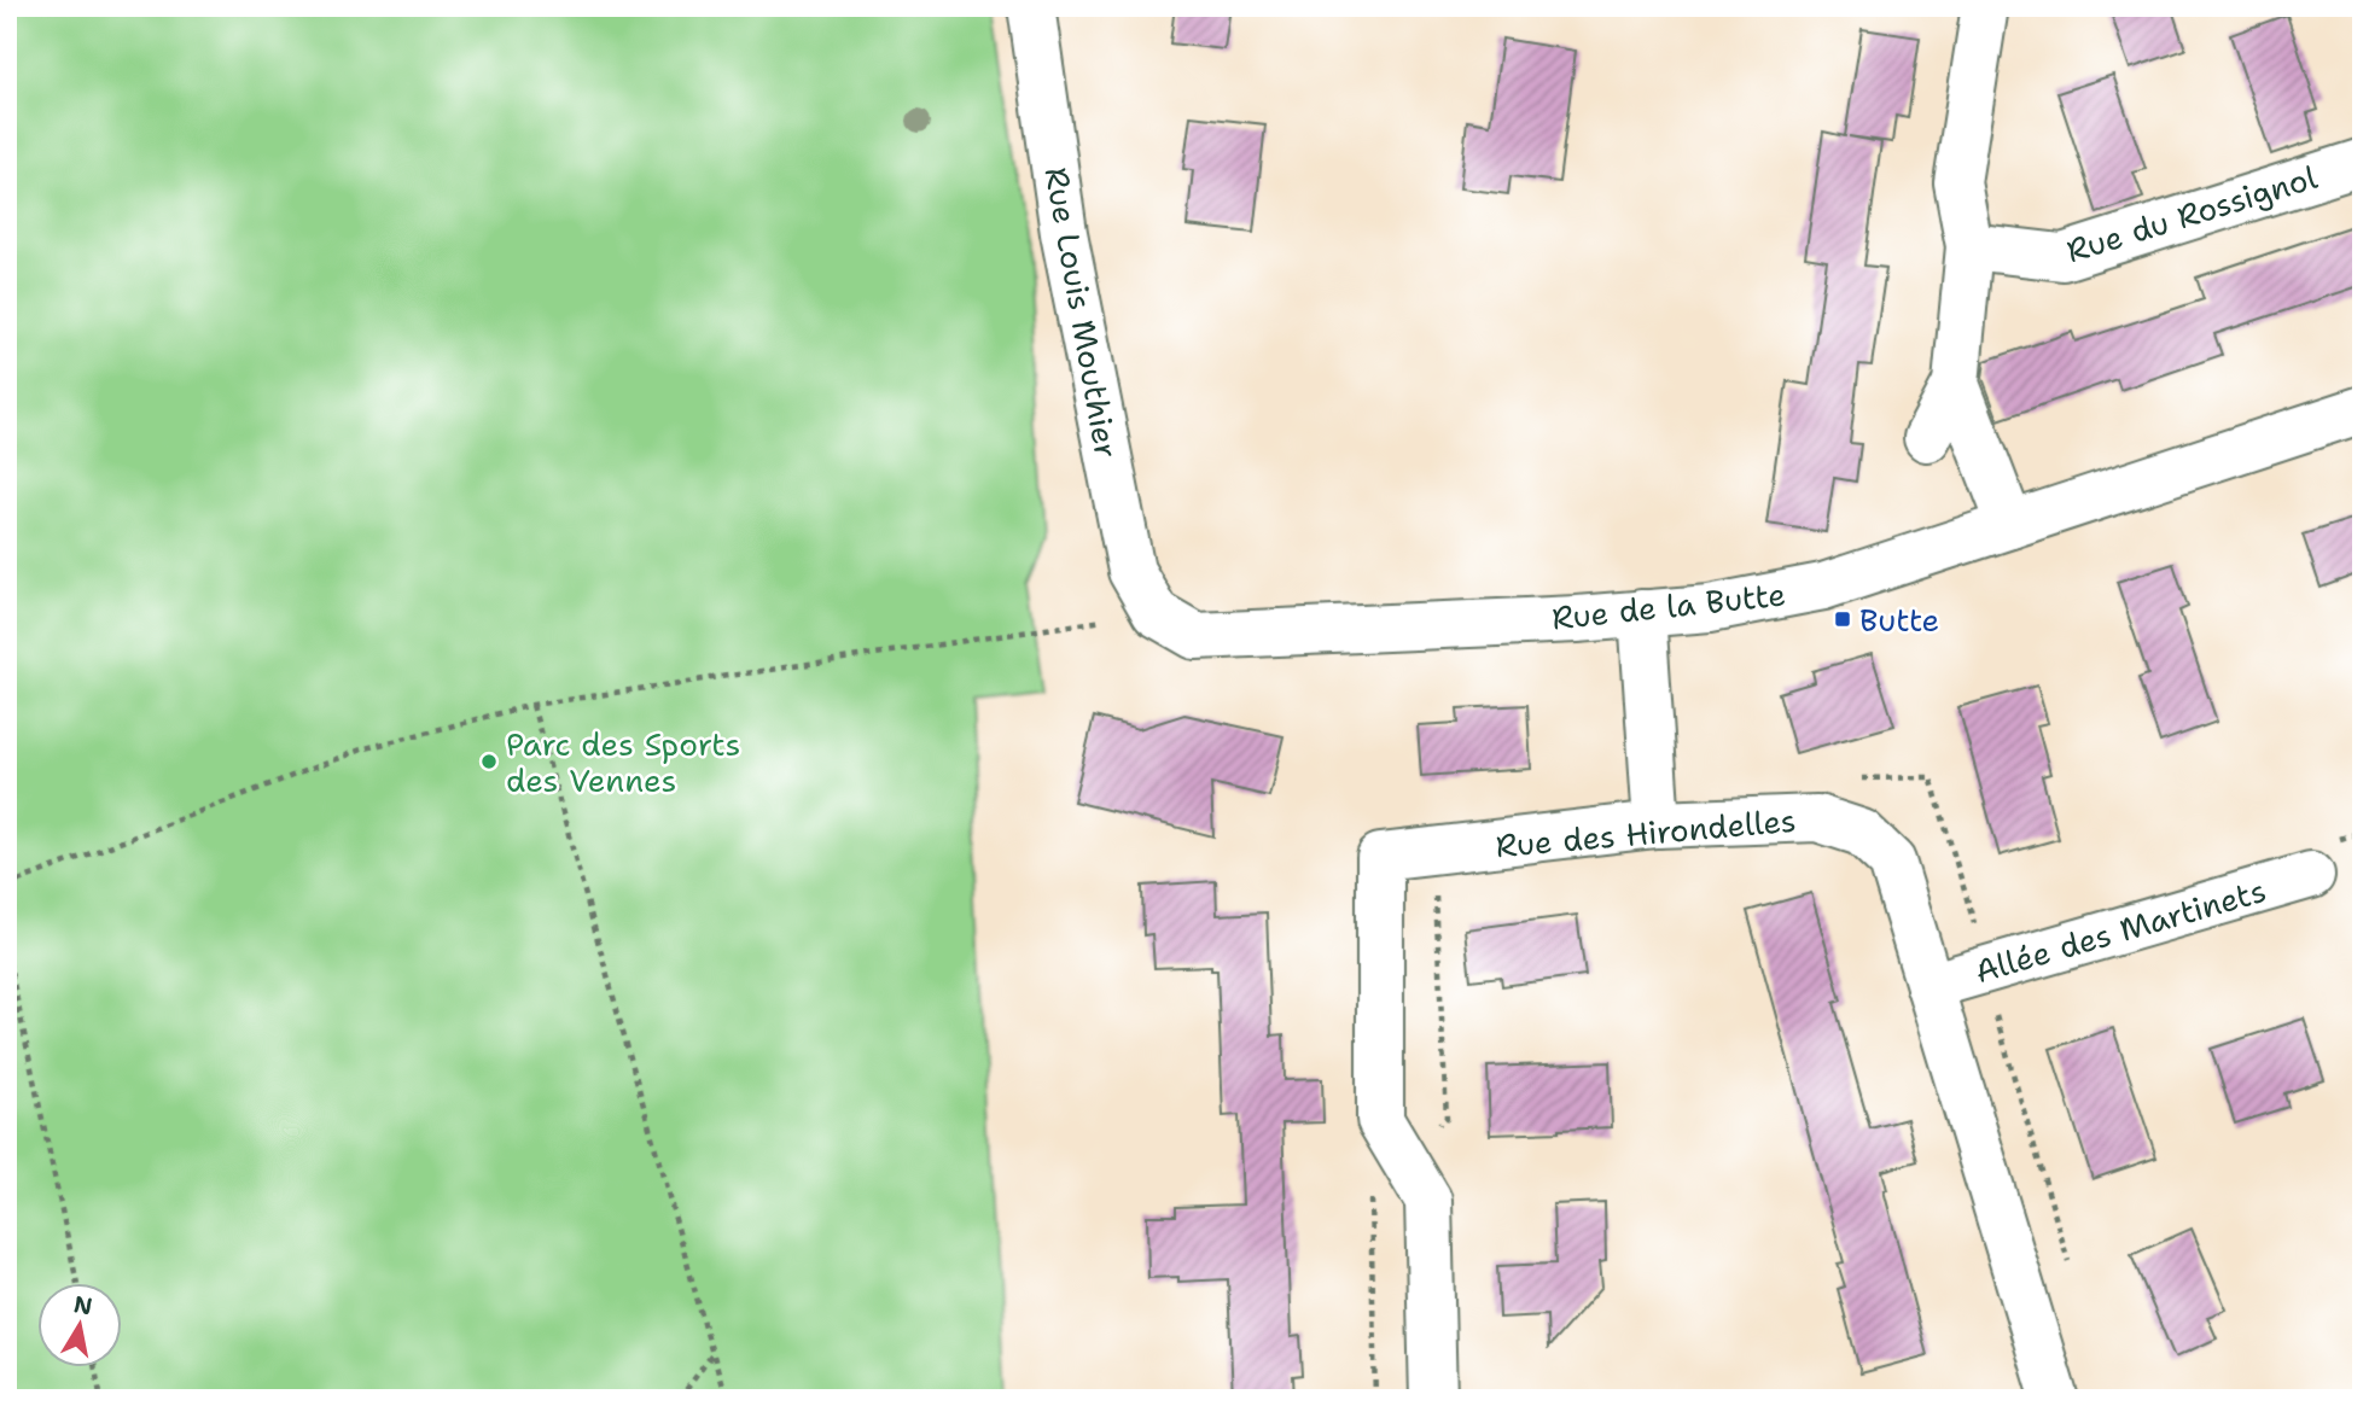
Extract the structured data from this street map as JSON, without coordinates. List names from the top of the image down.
{
  "streets": {
    "street": [
      "Rue du Rossignol",
      "Rue Louis Mouthier",
      "Rue de la Butte",
      "Rue des Hirondelles",
      "Allée des Martinets"
    ]
  },
  "crossings": [
    ["Rue Louis Mouthier", "Rue de la Butte"],
    ["Rue des Hirondelles", "Allée des Martinets"]
  ],
  "places": {
    "transit": ["Butte"],
    "other": ["Parc des Sports des Vennes"]
  },
  "north": "top"
}
